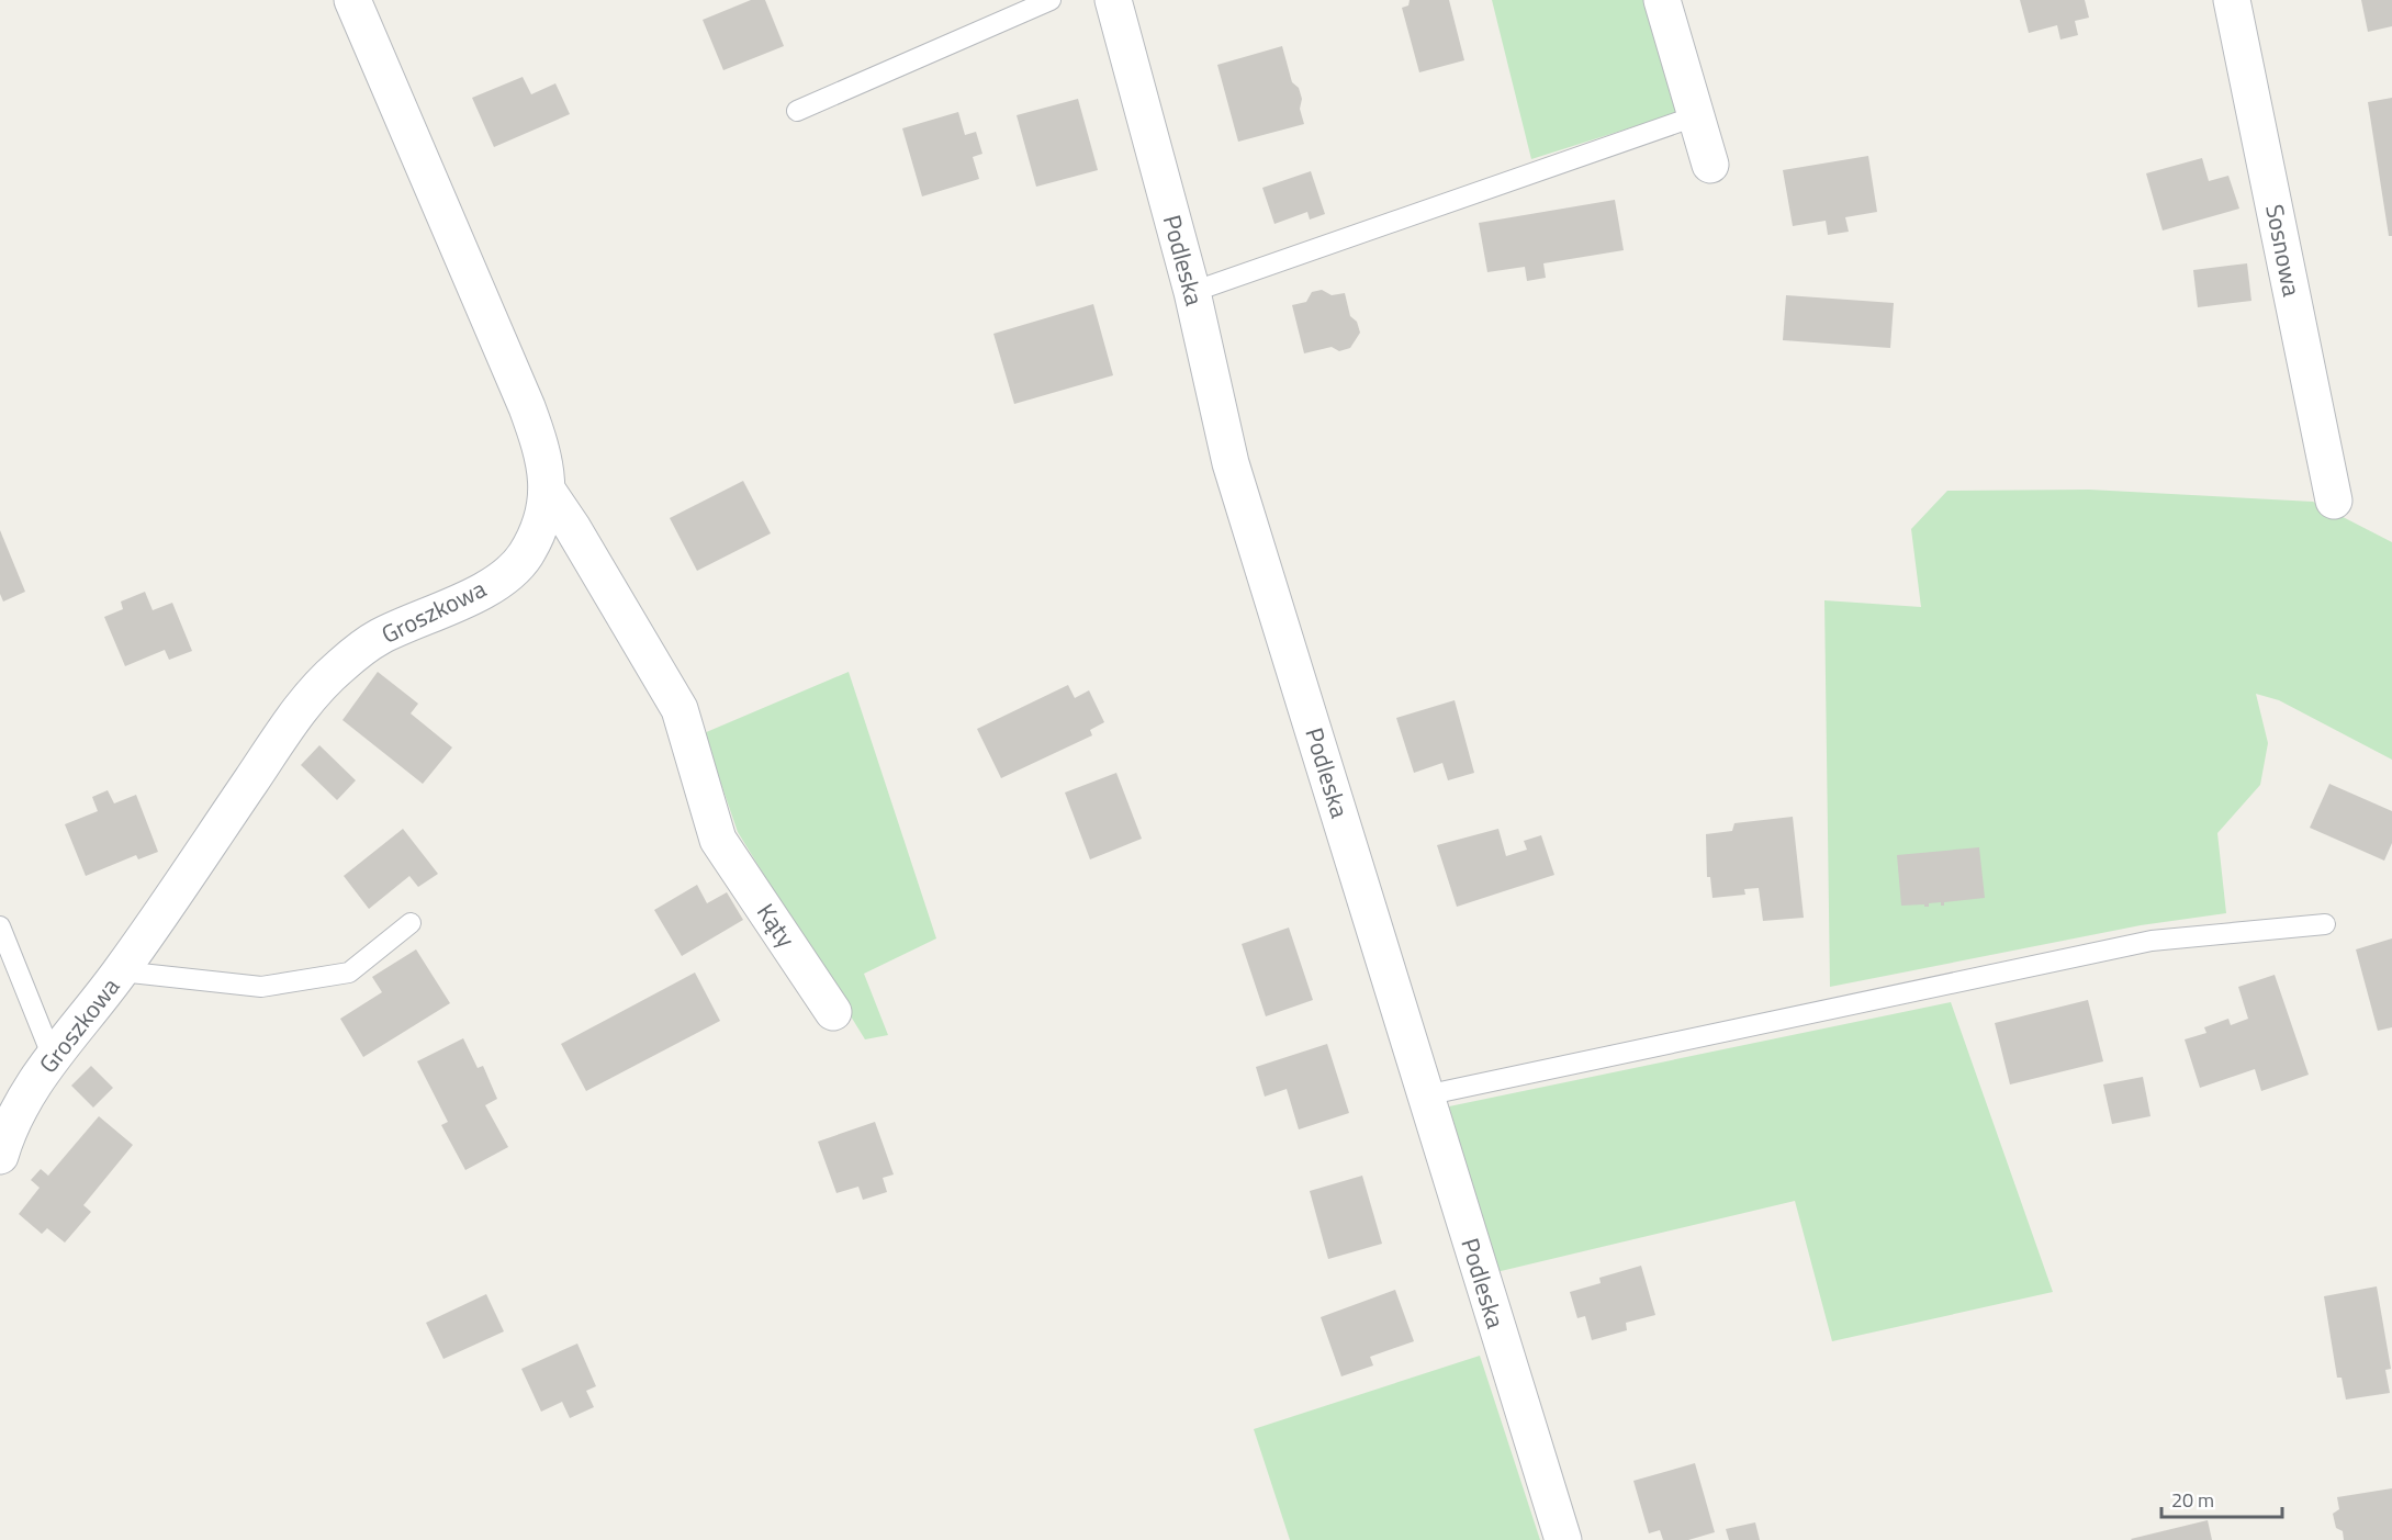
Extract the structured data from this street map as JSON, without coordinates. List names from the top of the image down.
{
  "streets": {
    "street": [
      "Sosnowa",
      "Podleska",
      "Groszkowa",
      "Kąty"
    ]
  },
  "crossings": [
    ["Groszkowa", "Kąty"]
  ],
  "scale_bar": "20 m"
}
